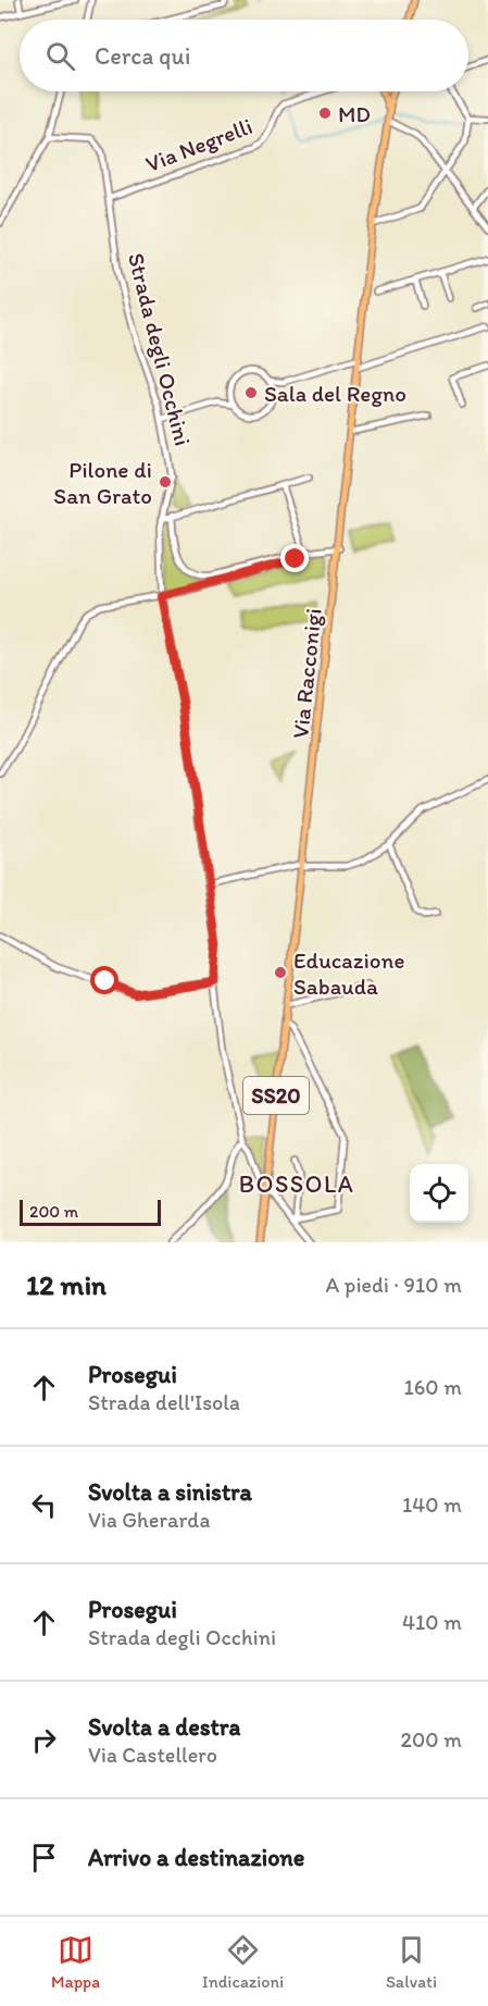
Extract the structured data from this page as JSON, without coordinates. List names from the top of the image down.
{
  "streets": {
    "main road": ["Via Racconigi", "SS20"],
    "street": ["Via Negrelli", "Strada degli Occhini"]
  },
  "crossings": [
    ["Via Negrelli", "Strada degli Occhini"],
    ["Strada degli Occhini", "Via Racconigi"]
  ],
  "districts": ["BOSSOLA"],
  "places": [
    "MD",
    "Sala del Regno",
    "Pilone di San Grato",
    "Educazione Sabauda"
  ],
  "scale_bar": "200 m",
  "page": {
    "search": "Cerca qui",
    "scale": "200 m",
    "heading": ["12 min", "A piedi · 910 m"],
    "list": [
      ["Prosegui", "Strada dell'Isola", "160 m"],
      ["Svolta a sinistra", "Via Gherarda", "140 m"],
      ["Prosegui", "Strada degli Occhini", "410 m"],
      ["Svolta a destra", "Via Castellero", "200 m"],
      "Arrivo a destinazione"
    ],
    "nav": ["Mappa", "Indicazioni", "Salvati"]
  }
}
